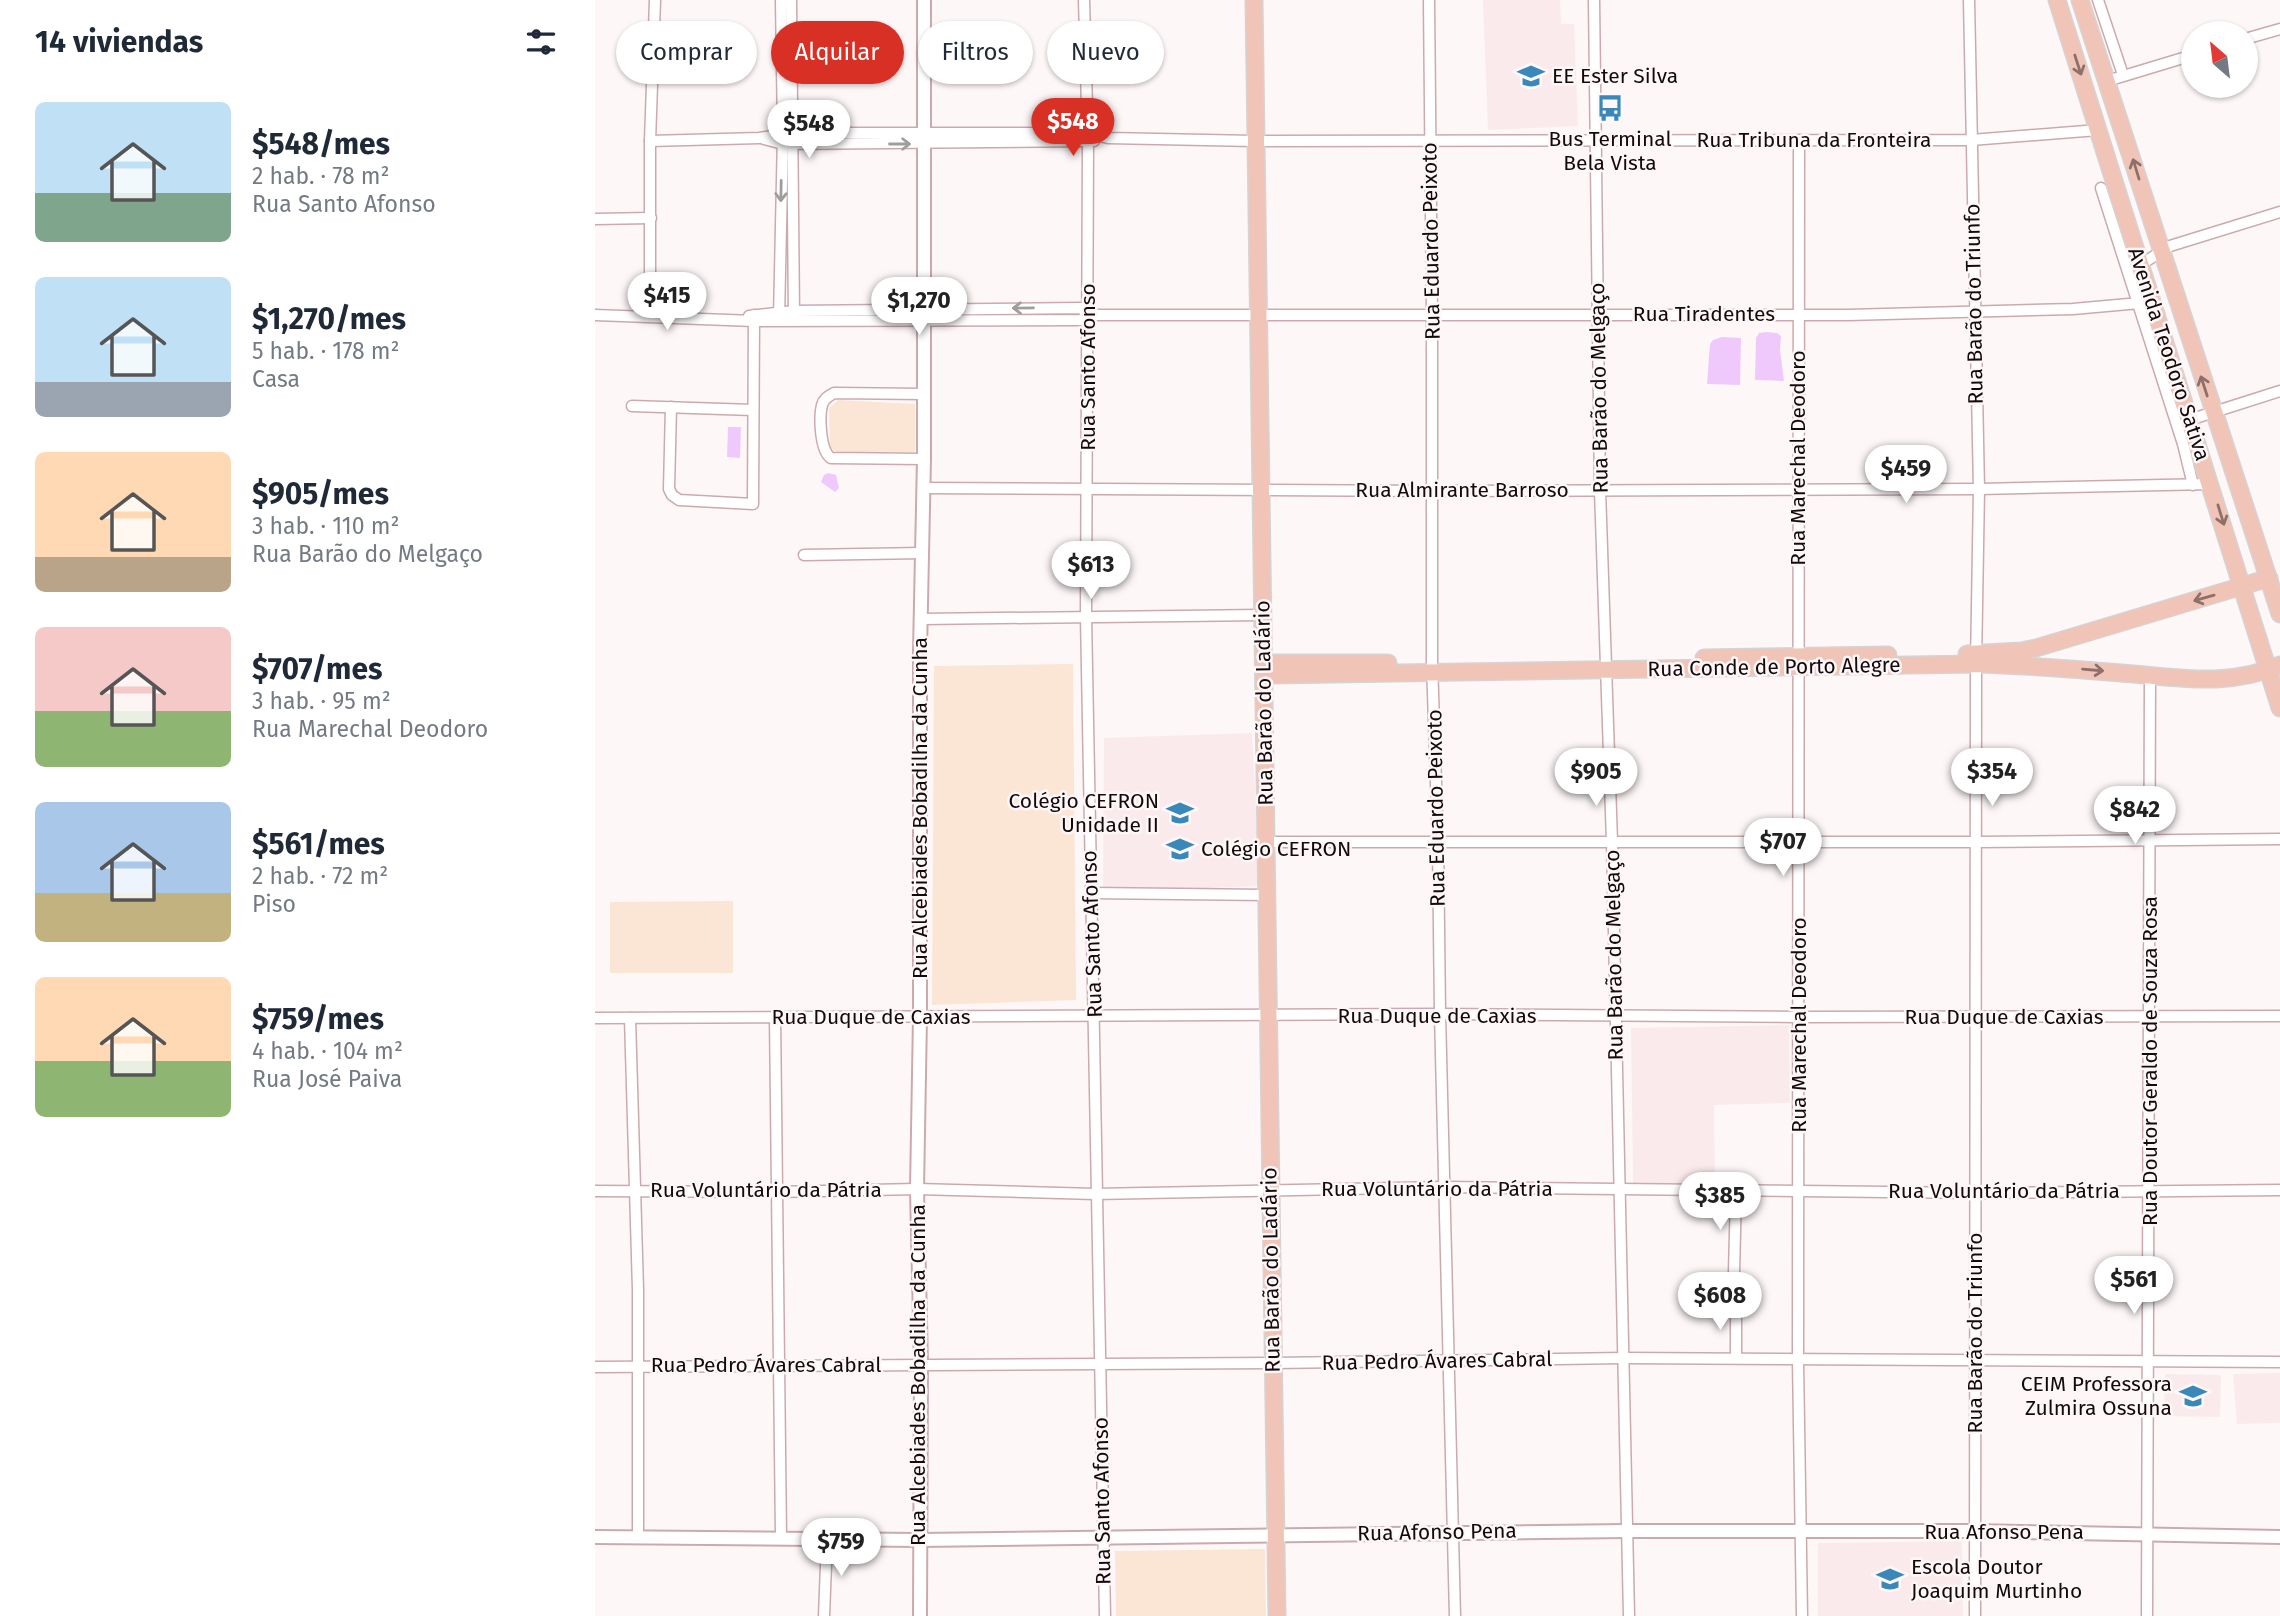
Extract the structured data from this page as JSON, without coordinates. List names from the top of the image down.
{
  "streets": {
    "main road": ["Avenida Teodoro Sativa", "Rua Conde de Porto Alegre", "Rua Barão do Ladário"],
    "street": [
      "Rua Tribuna da Fronteira",
      "Rua Eduardo Peixoto",
      "Rua Barão do Triunfo",
      "Rua Tiradentes",
      "Rua Santo Afonso",
      "Rua Barão do Melgaço",
      "Rua Marechal Deodoro",
      "Rua Almirante Barroso",
      "Rua Alcebiades Bobadilha da Cunha",
      "Rua Duque de Caxias",
      "Rua Doutor Geraldo de Souza Rosa",
      "Rua Voluntário da Pátria",
      "Rua Pedro Ávares Cabral",
      "Rua Afonso Pena"
    ]
  },
  "crossings": [
    ["Rua Tribuna da Fronteira", "Rua Eduardo Peixoto"],
    ["Rua Tribuna da Fronteira", "Rua Barão do Triunfo"],
    ["Rua Tribuna da Fronteira", "Avenida Teodoro Sativa"],
    ["Rua Tribuna da Fronteira", "Rua Santo Afonso"],
    ["Rua Tribuna da Fronteira", "Rua Barão do Melgaço"],
    ["Rua Tribuna da Fronteira", "Rua Marechal Deodoro"],
    ["Rua Tribuna da Fronteira", "Rua Barão do Ladário"],
    ["Rua Tribuna da Fronteira", "Rua Alcebiades Bobadilha da Cunha"],
    ["Rua Eduardo Peixoto", "Rua Tiradentes"],
    ["Rua Eduardo Peixoto", "Rua Almirante Barroso"],
    ["Rua Eduardo Peixoto", "Rua Conde de Porto Alegre"],
    ["Rua Eduardo Peixoto", "Rua Duque de Caxias"],
    ["Rua Eduardo Peixoto", "Rua Voluntário da Pátria"],
    ["Rua Eduardo Peixoto", "Rua Pedro Ávares Cabral"],
    ["Rua Eduardo Peixoto", "Rua Afonso Pena"],
    ["Rua Barão do Triunfo", "Rua Tiradentes"],
    ["Rua Barão do Triunfo", "Rua Almirante Barroso"],
    ["Rua Barão do Triunfo", "Rua Conde de Porto Alegre"],
    ["Rua Barão do Triunfo", "Rua Duque de Caxias"],
    ["Rua Barão do Triunfo", "Rua Voluntário da Pátria"],
    ["Rua Barão do Triunfo", "Rua Pedro Ávares Cabral"],
    ["Rua Barão do Triunfo", "Rua Afonso Pena"],
    ["Rua Tiradentes", "Avenida Teodoro Sativa"],
    ["Rua Tiradentes", "Rua Santo Afonso"],
    ["Rua Tiradentes", "Rua Barão do Melgaço"],
    ["Rua Tiradentes", "Rua Marechal Deodoro"],
    ["Rua Tiradentes", "Rua Barão do Ladário"],
    ["Rua Tiradentes", "Rua Alcebiades Bobadilha da Cunha"],
    ["Avenida Teodoro Sativa", "Rua Almirante Barroso"],
    ["Avenida Teodoro Sativa", "Rua Conde de Porto Alegre"],
    ["Rua Santo Afonso", "Rua Almirante Barroso"],
    ["Rua Santo Afonso", "Rua Duque de Caxias"],
    ["Rua Santo Afonso", "Rua Voluntário da Pátria"],
    ["Rua Santo Afonso", "Rua Pedro Ávares Cabral"],
    ["Rua Santo Afonso", "Rua Afonso Pena"],
    ["Rua Barão do Melgaço", "Rua Almirante Barroso"],
    ["Rua Barão do Melgaço", "Rua Conde de Porto Alegre"],
    ["Rua Barão do Melgaço", "Rua Duque de Caxias"],
    ["Rua Barão do Melgaço", "Rua Voluntário da Pátria"],
    ["Rua Barão do Melgaço", "Rua Pedro Ávares Cabral"],
    ["Rua Barão do Melgaço", "Rua Afonso Pena"],
    ["Rua Marechal Deodoro", "Rua Almirante Barroso"],
    ["Rua Marechal Deodoro", "Rua Conde de Porto Alegre"],
    ["Rua Marechal Deodoro", "Rua Duque de Caxias"],
    ["Rua Marechal Deodoro", "Rua Voluntário da Pátria"],
    ["Rua Marechal Deodoro", "Rua Pedro Ávares Cabral"],
    ["Rua Marechal Deodoro", "Rua Afonso Pena"],
    ["Rua Almirante Barroso", "Rua Barão do Ladário"],
    ["Rua Almirante Barroso", "Rua Alcebiades Bobadilha da Cunha"],
    ["Rua Conde de Porto Alegre", "Rua Barão do Ladário"],
    ["Rua Conde de Porto Alegre", "Rua Doutor Geraldo de Souza Rosa"],
    ["Rua Barão do Ladário", "Rua Duque de Caxias"],
    ["Rua Barão do Ladário", "Rua Voluntário da Pátria"],
    ["Rua Barão do Ladário", "Rua Pedro Ávares Cabral"],
    ["Rua Barão do Ladário", "Rua Afonso Pena"],
    ["Rua Alcebiades Bobadilha da Cunha", "Rua Duque de Caxias"],
    ["Rua Alcebiades Bobadilha da Cunha", "Rua Voluntário da Pátria"],
    ["Rua Alcebiades Bobadilha da Cunha", "Rua Pedro Ávares Cabral"],
    ["Rua Alcebiades Bobadilha da Cunha", "Rua Afonso Pena"],
    ["Rua Duque de Caxias", "Rua Doutor Geraldo de Souza Rosa"],
    ["Rua Doutor Geraldo de Souza Rosa", "Rua Voluntário da Pátria"],
    ["Rua Doutor Geraldo de Souza Rosa", "Rua Pedro Ávares Cabral"],
    ["Rua Doutor Geraldo de Souza Rosa", "Rua Afonso Pena"]
  ],
  "places": {
    "school or university": [
      "EE Ester Silva",
      "Colégio CEFRON Unidade II",
      "Colégio CEFRON",
      "CEIM Professora Zulmira Ossuna",
      "Escola Doutor Joaquim Murtinho"
    ],
    "bus stop": ["Bus Terminal Bela Vista"]
  },
  "north": "top left",
  "page": {
    "heading": "14 viviendas",
    "chip": [
      "Comprar",
      "Alquilar",
      "Filtros",
      "Nuevo"
    ],
    "list": [
      {
        "name": "$548/mes",
        "note": "2 hab. · 78 m² · Rua Santo Afonso"
      },
      {
        "name": "$1,270/mes",
        "note": "5 hab. · 178 m² · Casa"
      },
      {
        "name": "$905/mes",
        "note": "3 hab. · 110 m² · Rua Barão do Melgaço"
      },
      {
        "name": "$707/mes",
        "note": "3 hab. · 95 m² · Rua Marechal Deodoro"
      },
      {
        "name": "$561/mes",
        "note": "2 hab. · 72 m² · Piso"
      },
      {
        "name": "$759/mes",
        "note": "4 hab. · 104 m² · Rua José Paiva"
      }
    ],
    "price": [
      "$548",
      "$548",
      "$415",
      "$1,270",
      "$459",
      "$613",
      "$905",
      "$354",
      "$842",
      "$707",
      "$385",
      "$561",
      "$608",
      "$759"
    ]
  }
}
